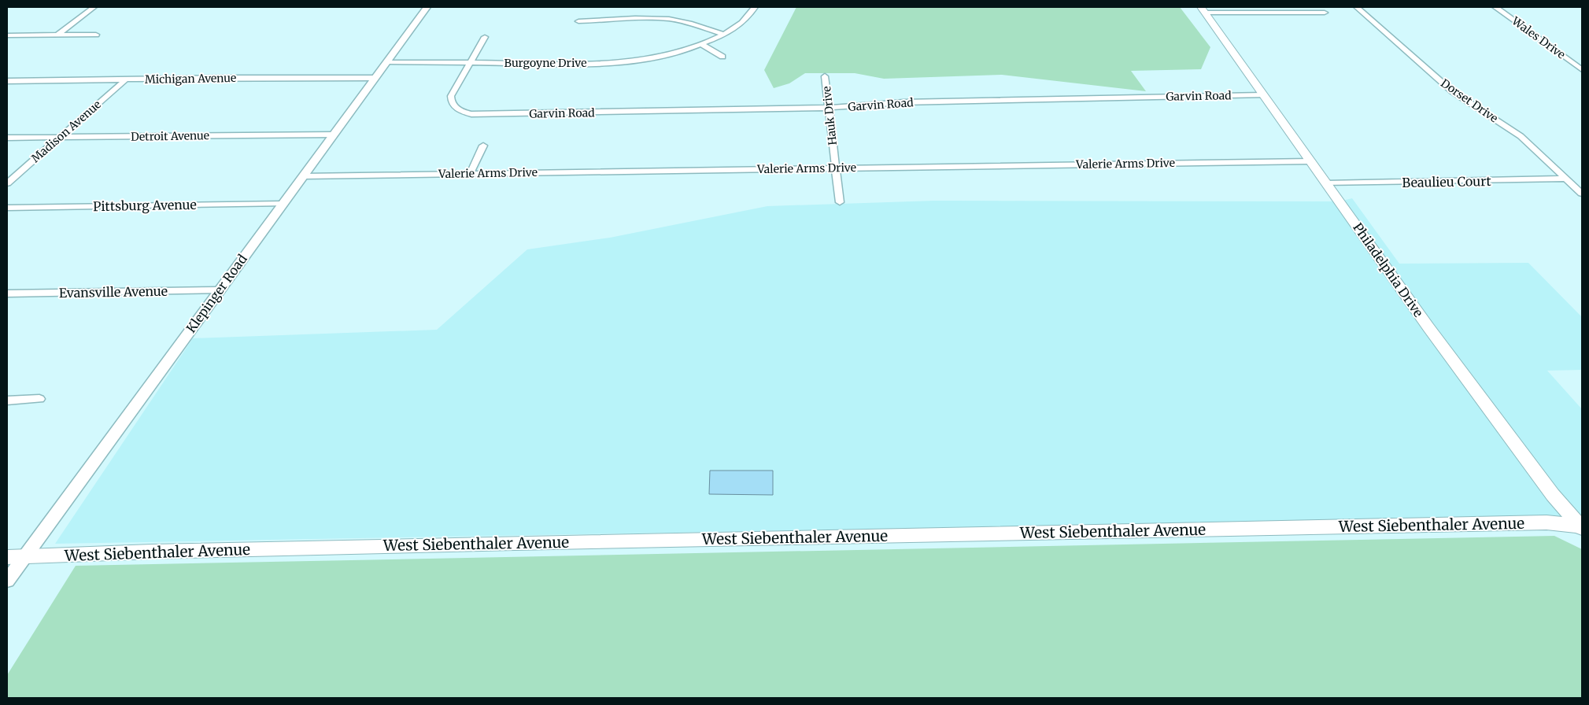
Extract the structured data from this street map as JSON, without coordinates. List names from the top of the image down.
{
  "streets": {
    "main road": ["Philadelphia Drive", "West Siebenthaler Avenue"],
    "street": [
      "Wales Drive",
      "Burgoyne Drive",
      "Michigan Avenue",
      "Garvin Road",
      "Dorset Drive",
      "Hauk Drive",
      "Madison Avenue",
      "Detroit Avenue",
      "Valerie Arms Drive",
      "Beaulieu Court",
      "Pittsburg Avenue",
      "Evansville Avenue",
      "Klepinger Road"
    ]
  },
  "crossings": [
    ["Burgoyne Drive", "Garvin Road"],
    ["Burgoyne Drive", "Klepinger Road"],
    ["Michigan Avenue", "Madison Avenue"],
    ["Michigan Avenue", "Klepinger Road"],
    ["Garvin Road", "Hauk Drive"],
    ["Garvin Road", "Philadelphia Drive"],
    ["Dorset Drive", "Beaulieu Court"],
    ["Hauk Drive", "Valerie Arms Drive"],
    ["Madison Avenue", "Detroit Avenue"],
    ["Detroit Avenue", "Klepinger Road"],
    ["Valerie Arms Drive", "Philadelphia Drive"],
    ["Valerie Arms Drive", "Klepinger Road"],
    ["Beaulieu Court", "Philadelphia Drive"],
    ["Pittsburg Avenue", "Klepinger Road"],
    ["Philadelphia Drive", "West Siebenthaler Avenue"],
    ["Evansville Avenue", "Klepinger Road"],
    ["Klepinger Road", "West Siebenthaler Avenue"]
  ]
}
